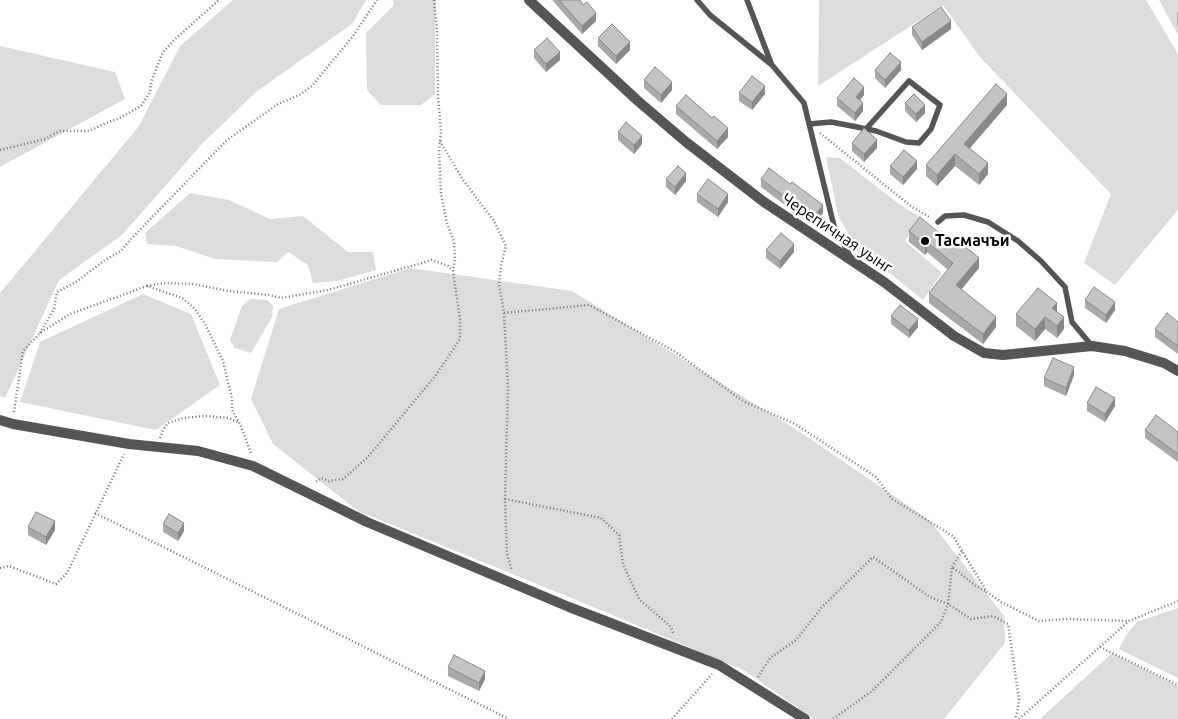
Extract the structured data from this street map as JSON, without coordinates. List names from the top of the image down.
{
  "streets": {
    "street": ["Черепичная уынг"]
  },
  "places": ["Тасмачъи"]
}
